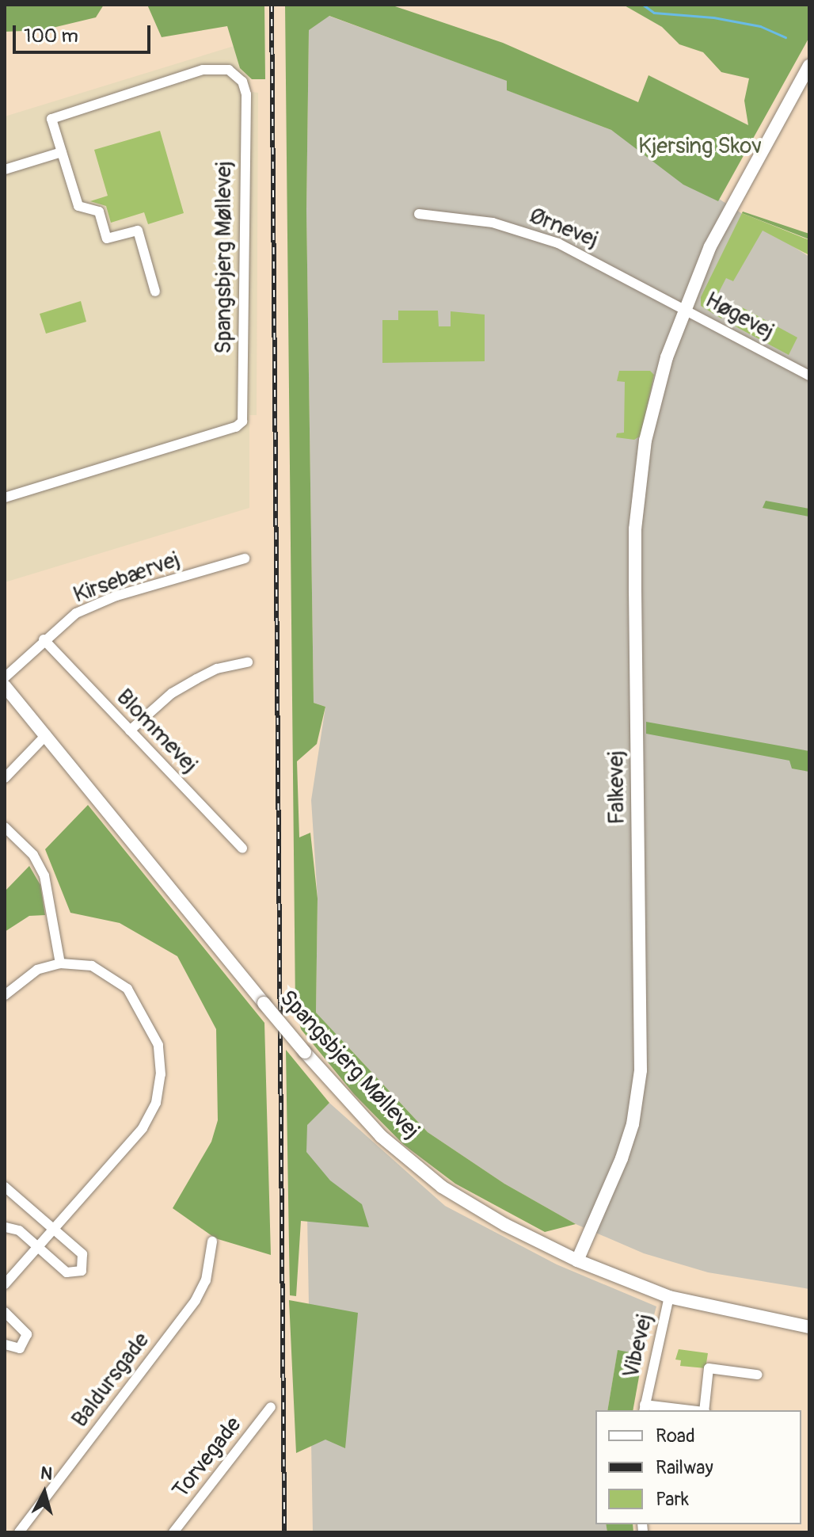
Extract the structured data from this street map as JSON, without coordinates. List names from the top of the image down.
{
  "streets": {
    "street": [
      "Ørnevej",
      "Spangsbjerg Møllevej",
      "Høgevej",
      "Kirsebærvej",
      "Blommevej",
      "Falkevej",
      "Vibevej",
      "Baldursgade",
      "Torvegade"
    ]
  },
  "crossings": [
    ["Ørnevej", "Høgevej"],
    ["Ørnevej", "Falkevej"],
    ["Spangsbjerg Møllevej", "Falkevej"],
    ["Spangsbjerg Møllevej", "Vibevej"],
    ["Høgevej", "Falkevej"],
    ["Kirsebærvej", "Blommevej"]
  ],
  "parks": ["Kjersing Skov"],
  "legend": ["Road", "Railway", "Park"],
  "scale_bar": "100 m",
  "north": "top"
}
